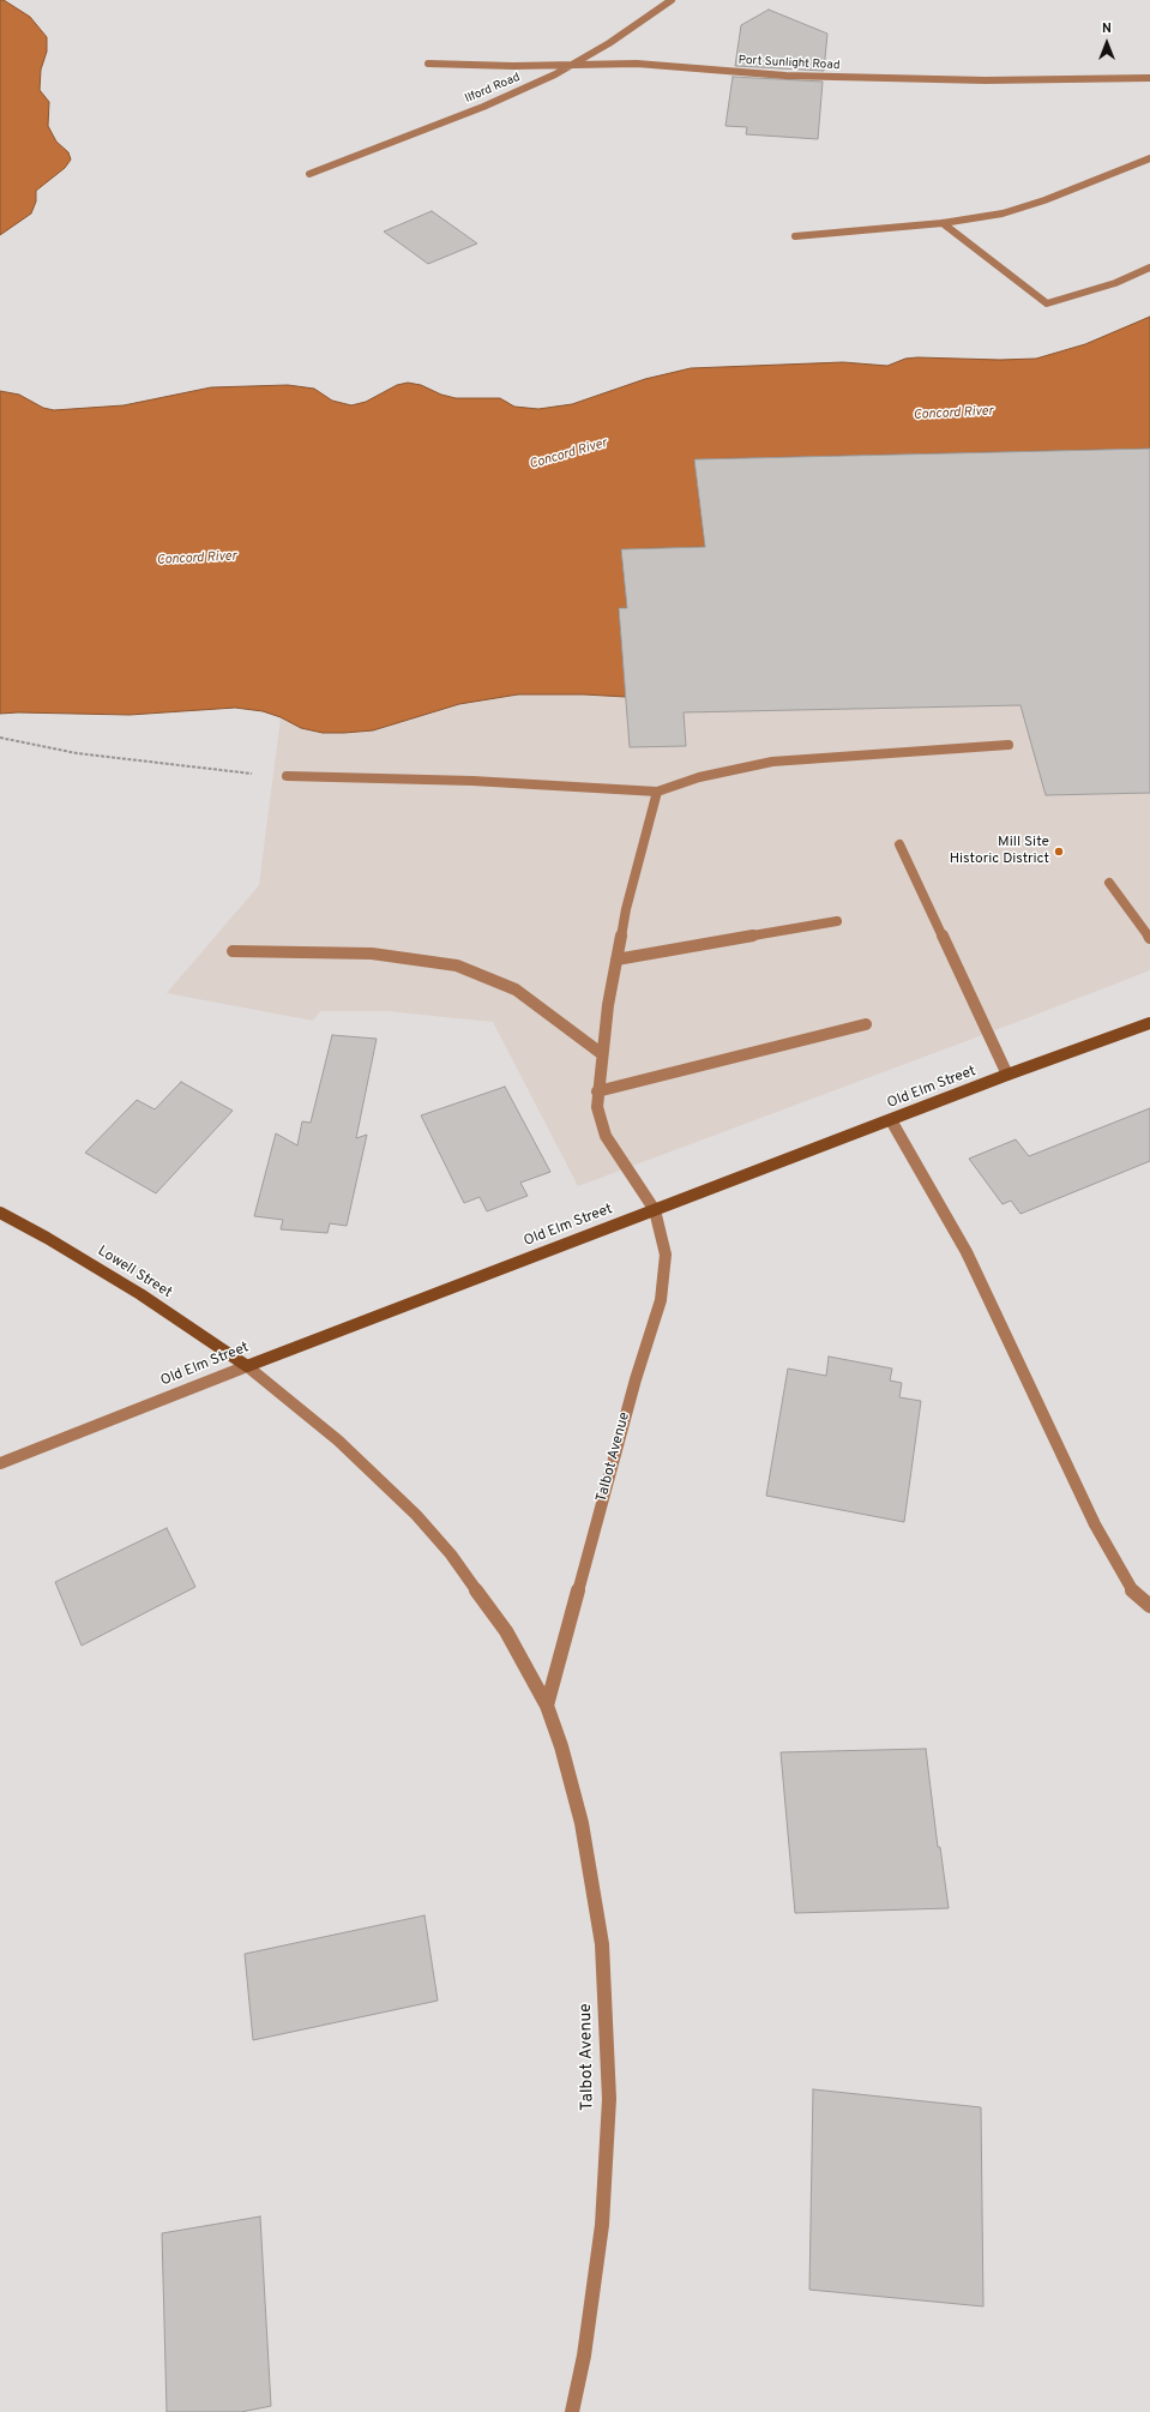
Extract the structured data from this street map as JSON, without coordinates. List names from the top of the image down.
{
  "streets": {
    "main road": ["Old Elm Street", "Lowell Street"],
    "street": ["Port Sunlight Road", "Ilford Road", "Talbot Avenue"]
  },
  "crossings": [
    ["Port Sunlight Road", "Ilford Road"],
    ["Old Elm Street", "Lowell Street"],
    ["Old Elm Street", "Talbot Avenue"],
    ["Lowell Street", "Talbot Avenue"]
  ],
  "water": ["Concord River"],
  "places": ["Mill Site Historic District"],
  "north": "top"
}
